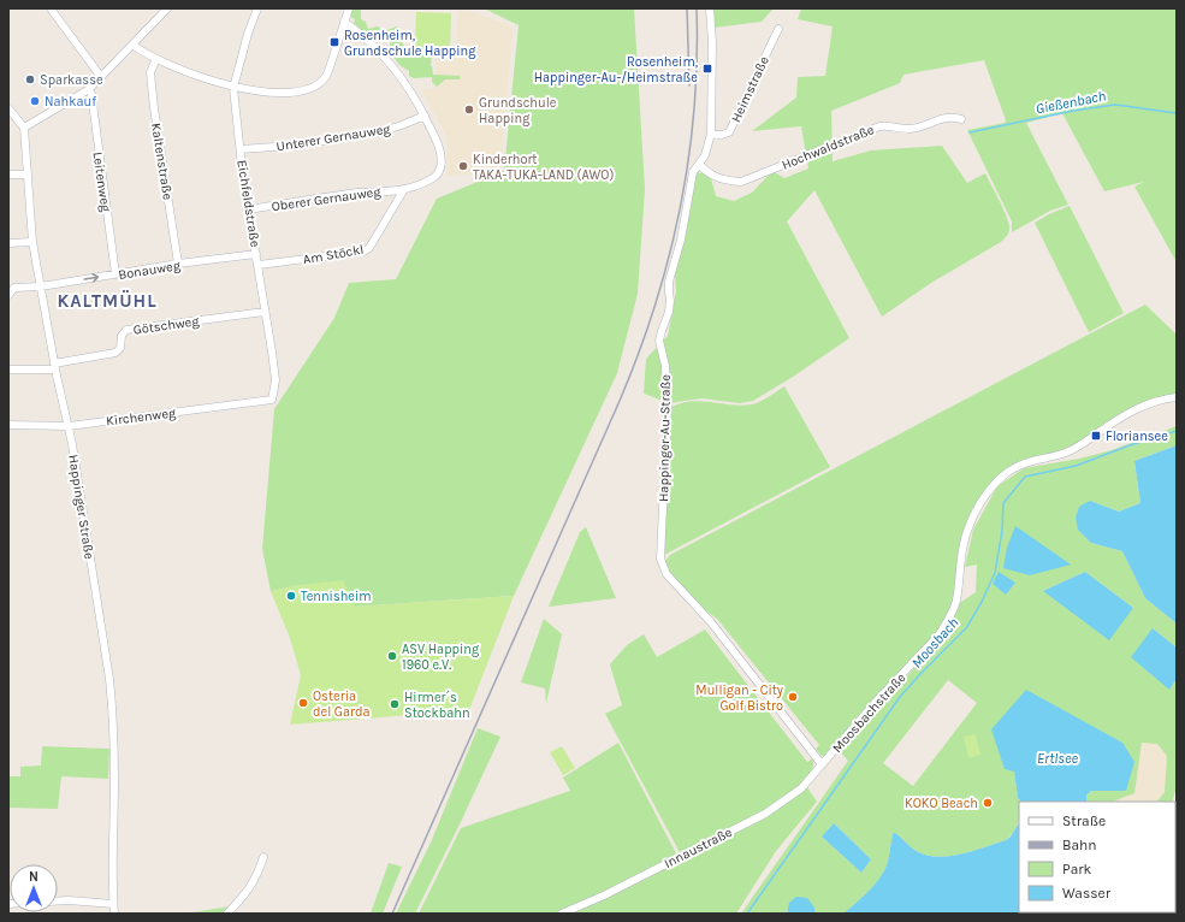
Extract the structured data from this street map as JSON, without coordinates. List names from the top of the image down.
{
  "streets": {
    "street": [
      "Heimstraße",
      "Unterer Gernauweg",
      "Hochwaldstraße",
      "Kaltenstraße",
      "Leitenweg",
      "Oberer Gernauweg",
      "Eichfeldstraße",
      "Am Stöckl",
      "Bonauweg",
      "Götschweg",
      "Kirchenweg",
      "Happinger-Au-Straße",
      "Happinger Straße",
      "Moosbachstraße",
      "Innaustraße"
    ]
  },
  "crossings": [
    ["Heimstraße", "Happinger-Au-Straße"],
    ["Unterer Gernauweg", "Oberer Gernauweg"],
    ["Unterer Gernauweg", "Eichfeldstraße"],
    ["Hochwaldstraße", "Happinger-Au-Straße"],
    ["Kaltenstraße", "Bonauweg"],
    ["Leitenweg", "Bonauweg"],
    ["Oberer Gernauweg", "Eichfeldstraße"],
    ["Oberer Gernauweg", "Am Stöckl"],
    ["Eichfeldstraße", "Am Stöckl"],
    ["Eichfeldstraße", "Bonauweg"],
    ["Eichfeldstraße", "Götschweg"],
    ["Eichfeldstraße", "Kirchenweg"],
    ["Bonauweg", "Happinger Straße"],
    ["Götschweg", "Happinger Straße"],
    ["Kirchenweg", "Happinger Straße"],
    ["Happinger-Au-Straße", "Moosbachstraße"],
    ["Happinger-Au-Straße", "Innaustraße"],
    ["Moosbachstraße", "Innaustraße"]
  ],
  "districts": ["KALTMÜHL"],
  "water": ["Gießenbach", "Moosbach", "Ertlsee"],
  "places": {
    "transit": ["Rosenheim, Grundschule Happing", "Rosenheim, Happinger-Au-/Heimstraße", "Floriansee"],
    "other": [
      "Sparkasse",
      "Nahkauf",
      "Grundschule Happing",
      "Kinderhort TAKA-TUKA-LAND (AWO)",
      "Tennisheim",
      "ASV Happing 1960 e.V.",
      "Mulligan - City Golf Bistro",
      "Osteria del Garda",
      "Hirmer´s Stockbahn",
      "KOKO Beach"
    ]
  },
  "legend": [
    "Straße",
    "Bahn",
    "Park",
    "Wasser"
  ],
  "north": "top"
}
